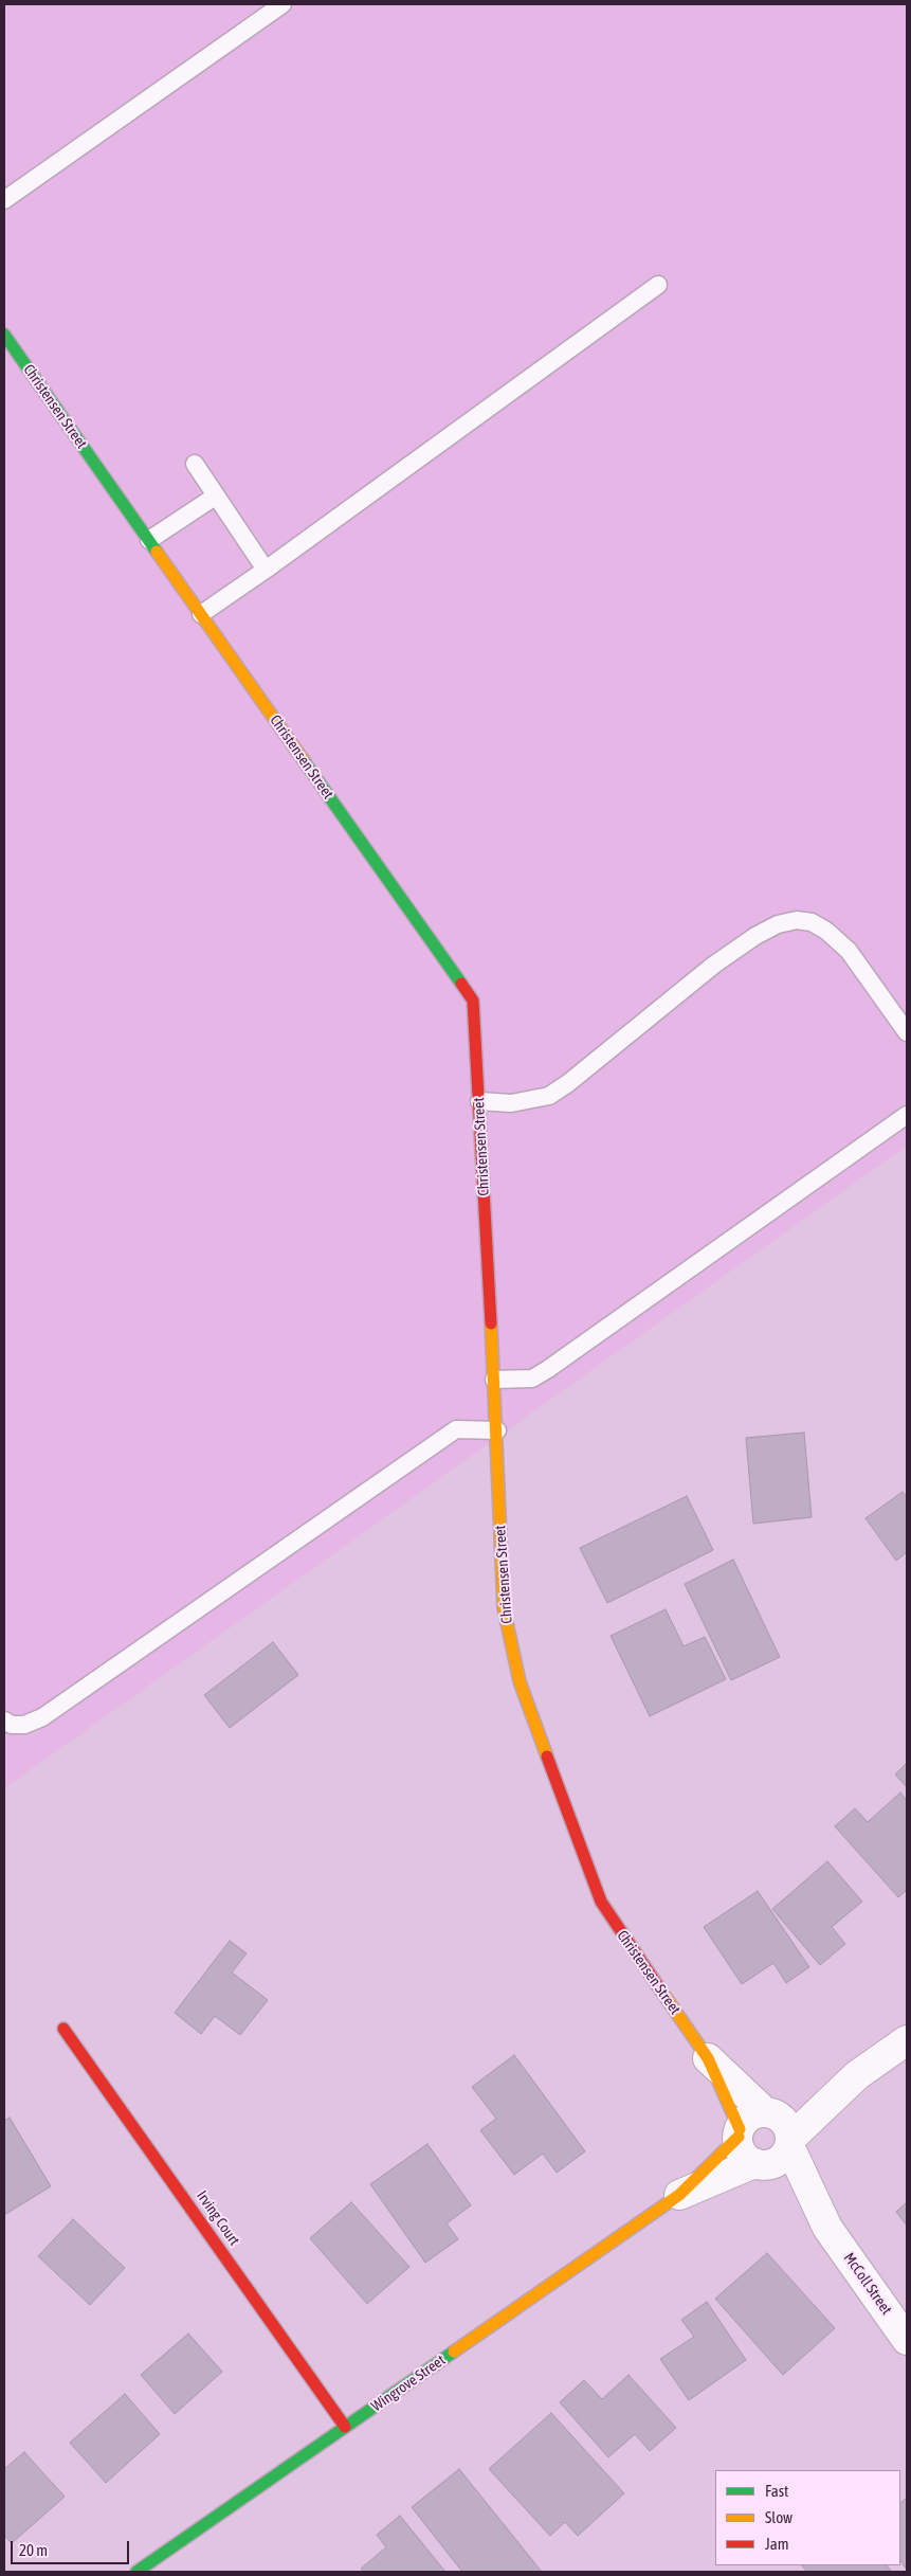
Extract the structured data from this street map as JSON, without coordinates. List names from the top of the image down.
{
  "streets": {
    "street": [
      "Christensen Street",
      "Irving Court",
      "McColl Street",
      "Wingrove Street"
    ]
  },
  "crossings": [
    ["Christensen Street", "McColl Street"],
    ["Christensen Street", "Wingrove Street"],
    ["Irving Court", "Wingrove Street"],
    ["McColl Street", "Wingrove Street"]
  ],
  "legend": ["Fast", "Slow", "Jam"],
  "scale_bar": "20 m"
}
